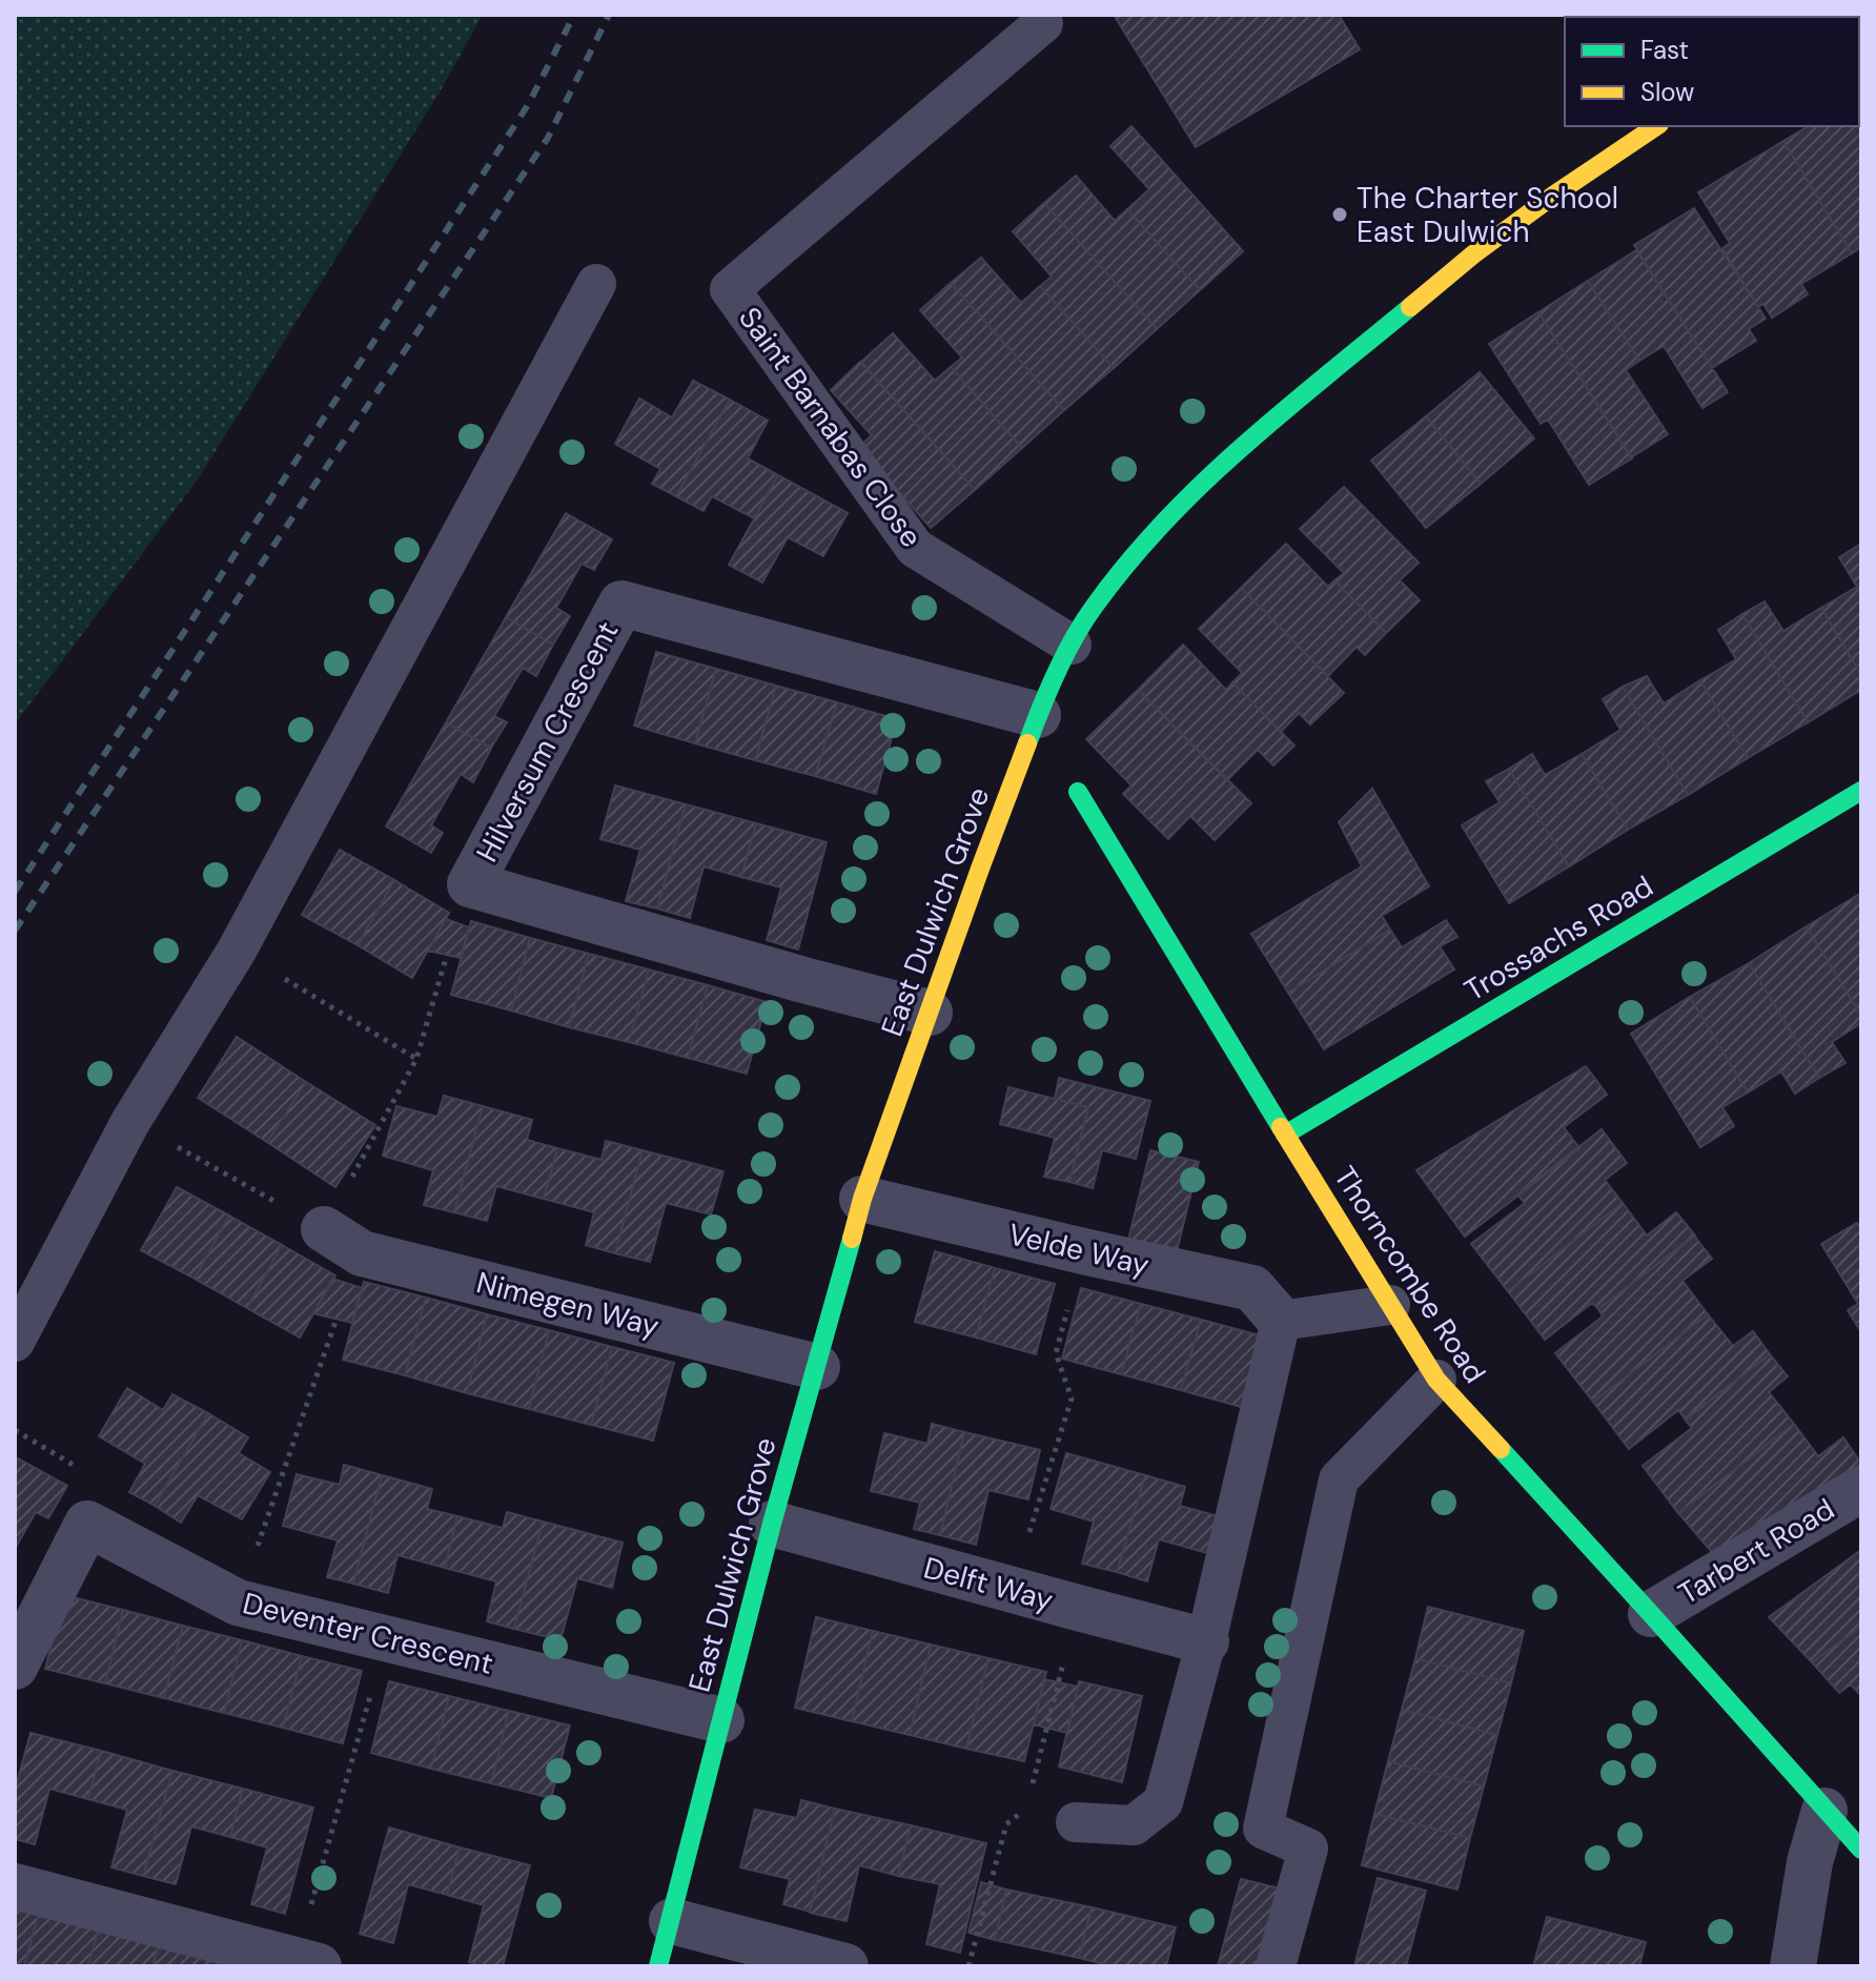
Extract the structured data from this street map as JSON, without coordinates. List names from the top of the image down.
{
  "streets": {
    "main road": ["East Dulwich Grove", "Trossachs Road", "Thorncombe Road"],
    "street": [
      "Hilversum Crescent",
      "Velde Way",
      "Nimegen Way",
      "Tarbert Road",
      "Delft Way",
      "Deventer Crescent"
    ],
    "lane": ["Saint Barnabas Close"]
  },
  "crossings": [
    ["Saint Barnabas Close", "East Dulwich Grove"],
    ["Hilversum Crescent", "East Dulwich Grove"],
    ["East Dulwich Grove", "Velde Way"],
    ["East Dulwich Grove", "Nimegen Way"],
    ["East Dulwich Grove", "Delft Way"],
    ["East Dulwich Grove", "Deventer Crescent"],
    ["Trossachs Road", "Thorncombe Road"],
    ["Thorncombe Road", "Tarbert Road"]
  ],
  "places": ["The Charter School East Dulwich"],
  "legend": ["Fast", "Slow"]
}
